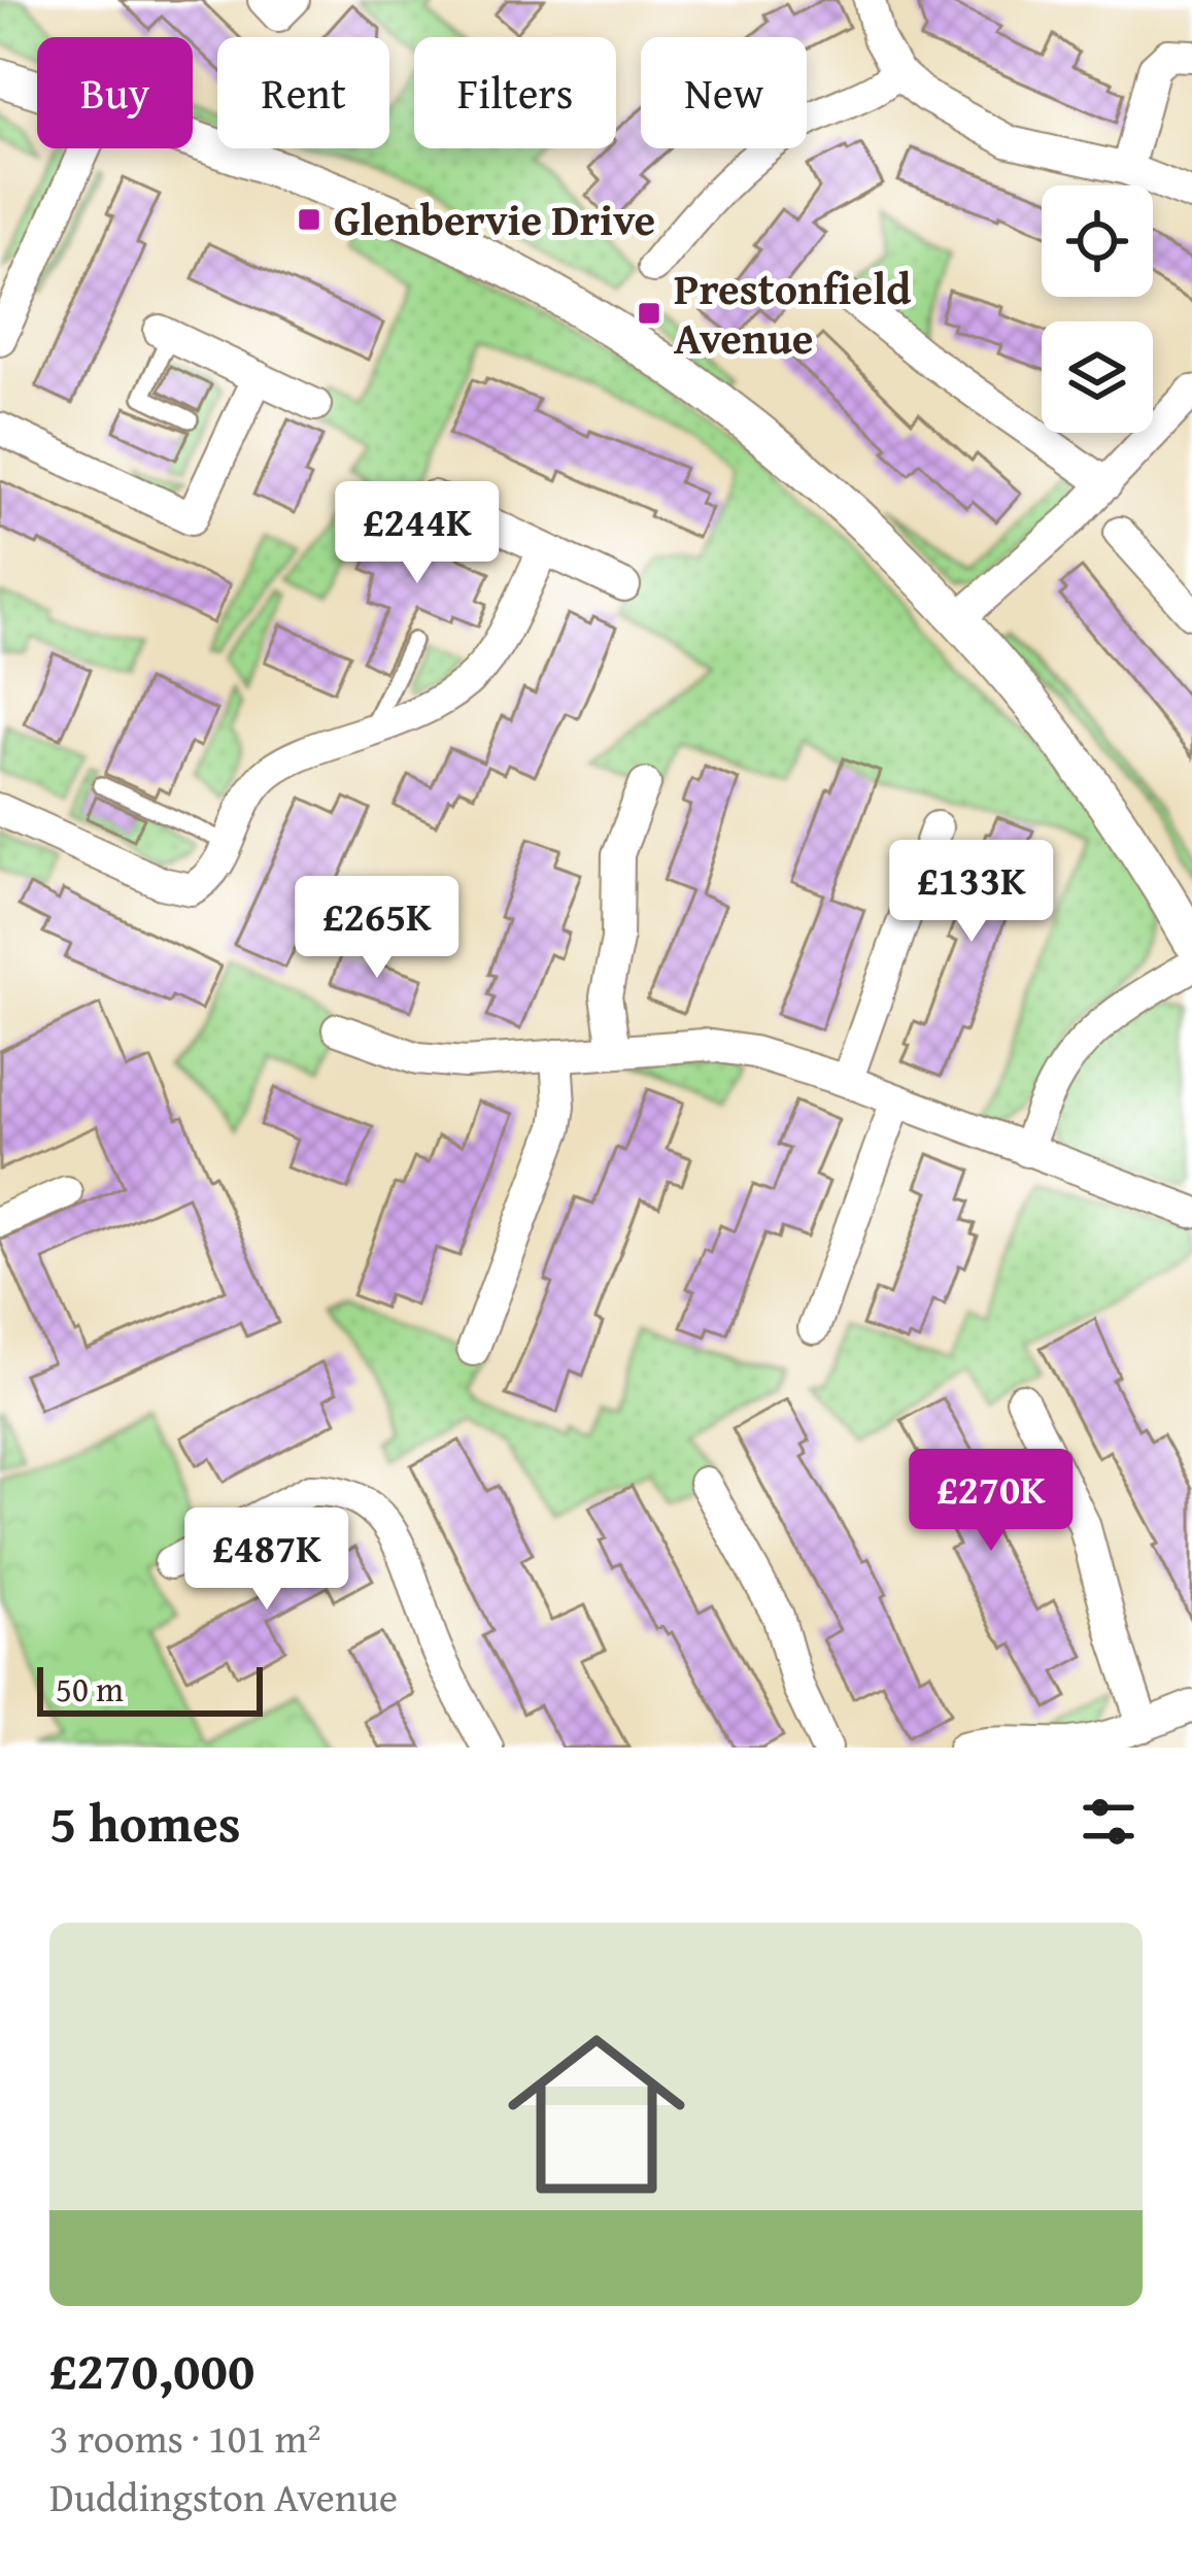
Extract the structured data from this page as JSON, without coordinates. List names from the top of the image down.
{
  "places": {
    "transit": ["Glenbervie Drive", "Prestonfield Avenue"]
  },
  "scale_bar": "50 m",
  "page": {
    "chip": [
      "Buy",
      "Rent",
      "Filters",
      "New"
    ],
    "price": [
      "£244K",
      "£133K",
      "£265K",
      "£270K",
      "£487K"
    ],
    "scale": "50 m",
    "heading": "5 homes",
    "list": [
      {
        "name": "£270,000",
        "note": "3 rooms · 101 m² · Duddingston Avenue"
      }
    ]
  }
}
